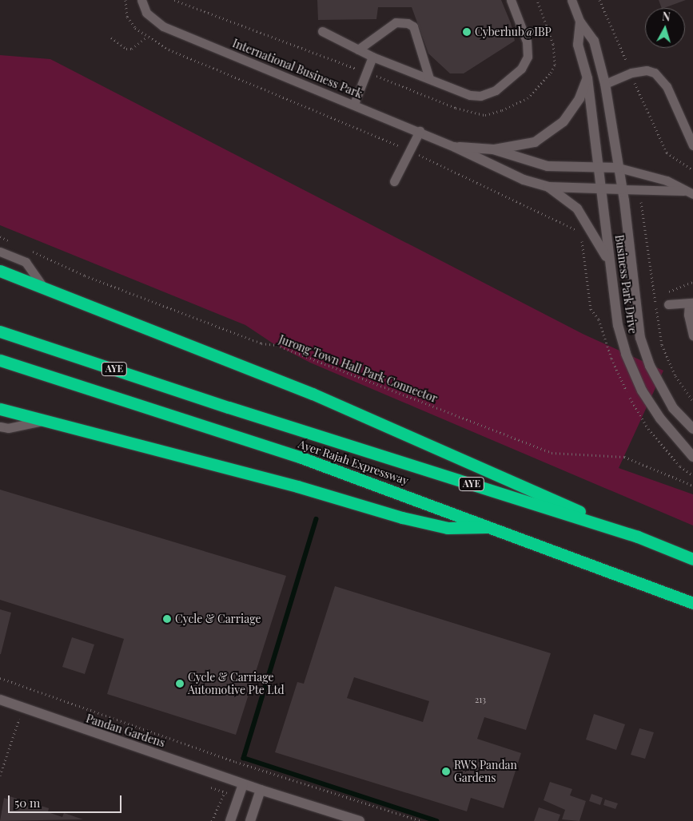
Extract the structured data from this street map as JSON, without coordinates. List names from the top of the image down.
{
  "streets": {
    "highway": ["AYE", "Ayer Rajah Expressway"],
    "street": ["International Business Park", "Business Park Drive", "Pandan Gardens"],
    "path": ["Jurong Town Hall Park Connector"]
  },
  "crossings": [
    ["International Business Park", "Business Park Drive"]
  ],
  "places": [
    "Cyberhub@IBP",
    "Cycle & Carriage",
    "Cycle & Carriage Automotive Pte Ltd",
    "RWS Pandan Gardens"
  ],
  "house_numbers": ["213"],
  "scale_bar": "50 m",
  "north": "top"
}
